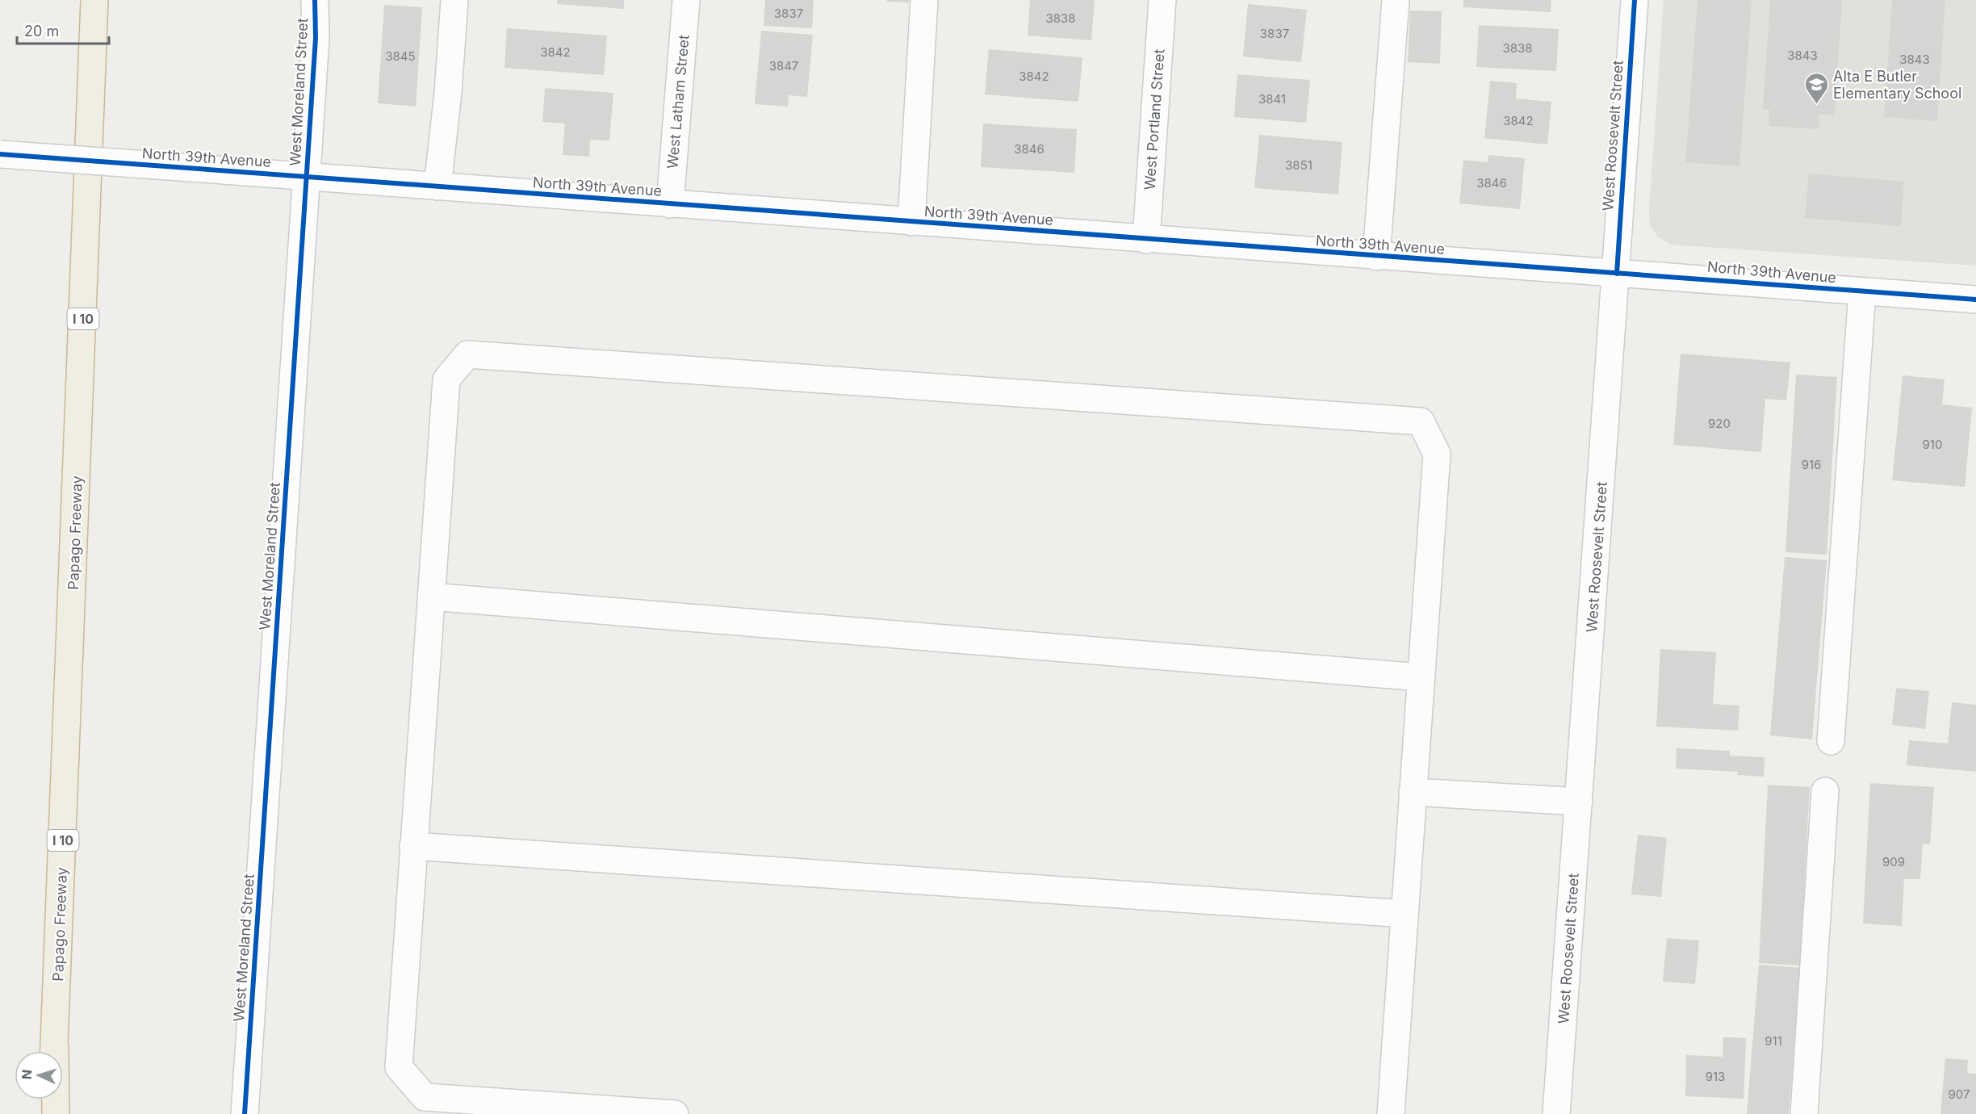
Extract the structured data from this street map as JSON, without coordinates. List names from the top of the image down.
{
  "streets": {
    "highway": ["I 10", "Papago Freeway"],
    "street": [
      "West Moreland Street",
      "West Latham Street",
      "West Portland Street",
      "West Roosevelt Street",
      "North 39th Avenue"
    ]
  },
  "crossings": [
    ["West Moreland Street", "North 39th Avenue"],
    ["West Latham Street", "North 39th Avenue"],
    ["West Portland Street", "North 39th Avenue"],
    ["West Roosevelt Street", "North 39th Avenue"]
  ],
  "places": {
    "school or university": ["Alta E Butler Elementary School"]
  },
  "house_numbers": [
    "3837",
    "3838",
    "3837",
    "3838",
    "3842",
    "3843",
    "3845",
    "3843",
    "3847",
    "3842",
    "3841",
    "3842",
    "3846",
    "3851",
    "3846",
    "920",
    "910",
    "916",
    "909",
    "911",
    "913",
    "907"
  ],
  "scale_bar": "20 m",
  "north": "left"
}
